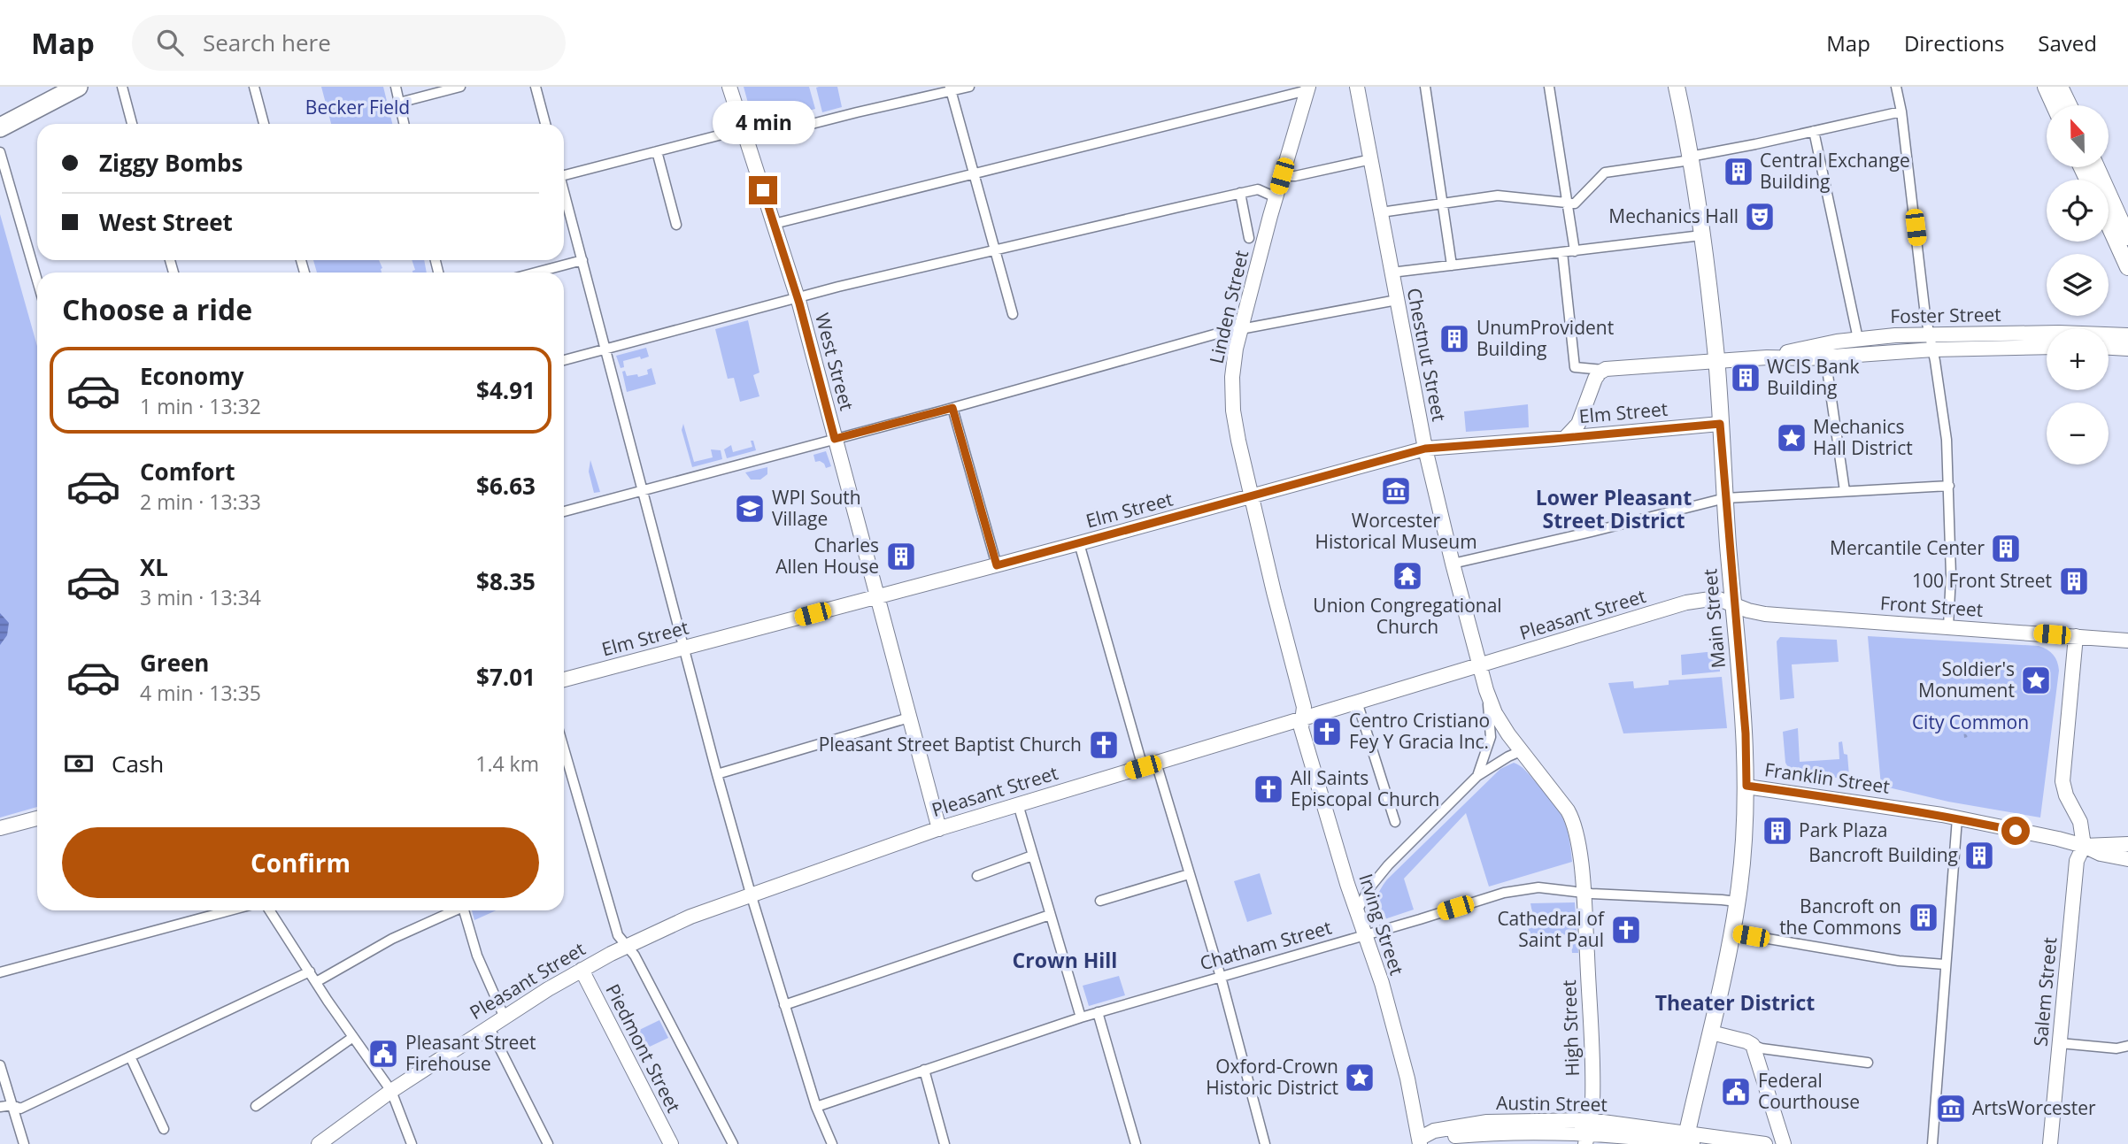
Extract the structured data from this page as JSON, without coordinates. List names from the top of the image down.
{
  "streets": {
    "main road": [
      "Linden Street",
      "Foster Street",
      "Chestnut Street",
      "West Street",
      "Elm Street",
      "Front Street",
      "Pleasant Street",
      "Main Street",
      "Franklin Street",
      "Irving Street",
      "Salem Street",
      "High Street",
      "Piedmont Street",
      "Austin Street"
    ],
    "street": ["Chatham Street"]
  },
  "crossings": [
    ["Linden Street", "Elm Street"],
    ["Linden Street", "Pleasant Street"],
    ["Linden Street", "Irving Street"],
    ["Foster Street", "Main Street"],
    ["Chestnut Street", "Elm Street"],
    ["Chestnut Street", "Pleasant Street"],
    ["Chestnut Street", "Irving Street"],
    ["West Street", "Elm Street"],
    ["West Street", "Pleasant Street"],
    ["Elm Street", "Main Street"],
    ["Front Street", "Pleasant Street"],
    ["Front Street", "Main Street"],
    ["Pleasant Street", "Main Street"],
    ["Pleasant Street", "Irving Street"],
    ["Pleasant Street", "Piedmont Street"],
    ["Main Street", "Franklin Street"],
    ["Main Street", "Chatham Street"],
    ["Main Street", "Austin Street"],
    ["Franklin Street", "Salem Street"],
    ["Irving Street", "Chatham Street"],
    ["Irving Street", "Austin Street"],
    ["Chatham Street", "High Street"],
    ["High Street", "Austin Street"]
  ],
  "districts": ["Lower Pleasant Street District", "Crown Hill", "Theater District"],
  "parks": ["Becker Field", "City Common"],
  "places": {
    "building": [
      "Central Exchange Building",
      "UnumProvident Building",
      "WCIS Bank Building",
      "Mercantile Center",
      "Charles Allen House",
      "100 Front Street",
      "Park Plaza",
      "Bancroft Building",
      "Bancroft on the Commons"
    ],
    "theatre": ["Mechanics Hall"],
    "place": ["Mechanics Hall District", "Soldier's Monument", "Oxford-Crown Historic District"],
    "museum": ["Worcester Historical Museum", "ArtsWorcester"],
    "school or university": ["WPI South Village"],
    "temple": ["Union Congregational Church"],
    "church": [
      "Centro Cristiano Fey Y Gracia Inc.",
      "Pleasant Street Baptist Church",
      "All Saints Episcopal Church",
      "Cathedral of Saint Paul"
    ],
    "public building": ["Pleasant Street Firehouse", "Federal Courthouse"]
  },
  "north": "top",
  "page": {
    "header": "Map",
    "search": "Search here",
    "nav": ["Map", "Directions", "Saved"],
    "bubble": "4 min",
    "map_buttons": ["+", "−"],
    "banner": ["Ziggy Bombs", "West Street"],
    "heading": "Choose a ride",
    "list": [
      {
        "name": "Economy",
        "note": "1 min · 13:32",
        "value": "$4.91"
      },
      {
        "name": "Comfort",
        "note": "2 min · 13:33",
        "value": "$6.63"
      },
      {
        "name": "XL",
        "note": "3 min · 13:34",
        "value": "$8.35"
      },
      {
        "name": "Green",
        "note": "4 min · 13:35",
        "value": "$7.01"
      }
    ],
    "pay": ["Cash", "1.4 km"],
    "buttons": "Confirm"
  }
}
